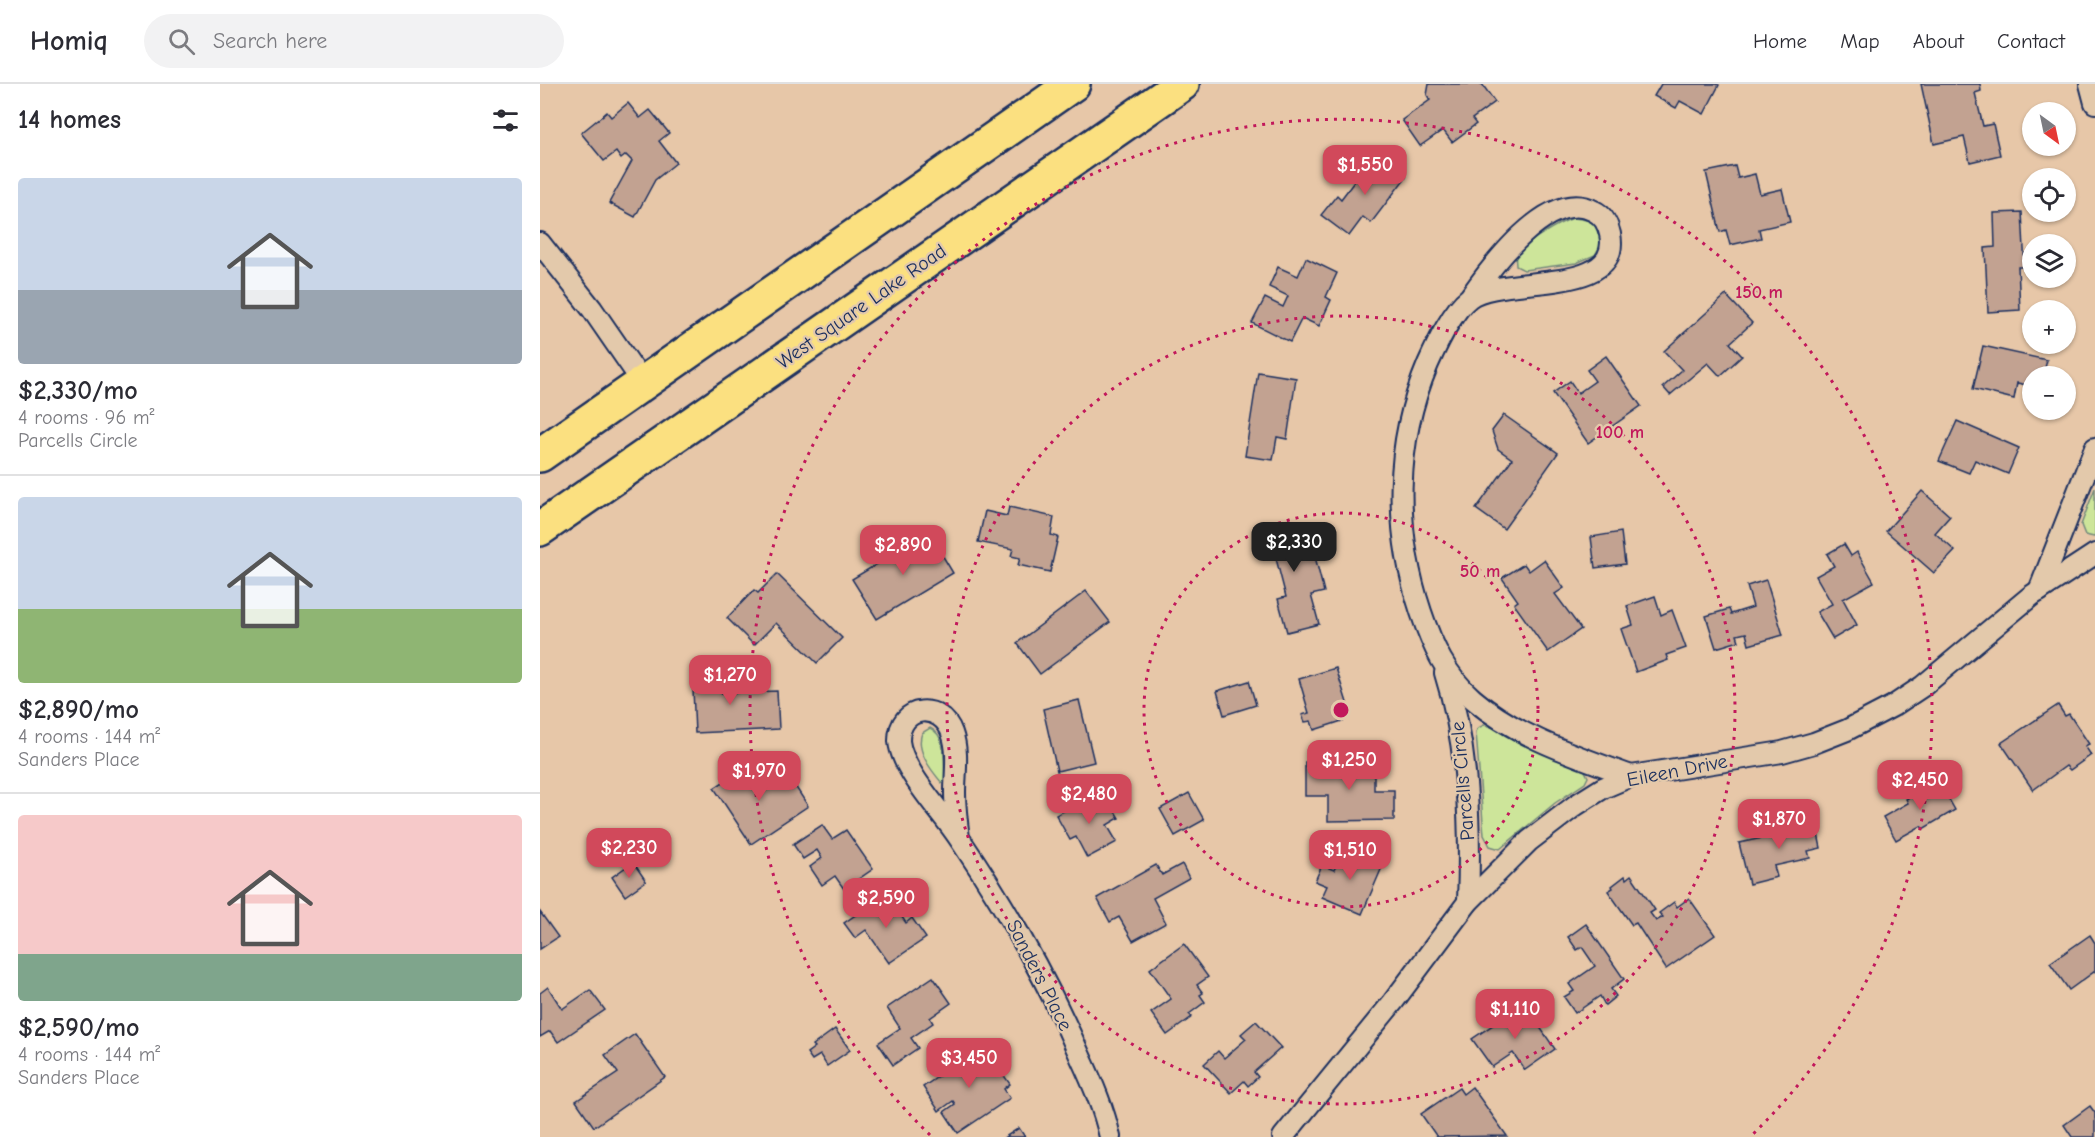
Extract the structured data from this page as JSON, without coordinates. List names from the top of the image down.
{
  "streets": {
    "highway": ["West Square Lake Road"],
    "street": ["Eileen Drive", "Parcells Circle", "Sanders Place"]
  },
  "crossings": [
    ["Eileen Drive", "Parcells Circle"]
  ],
  "north": "bottom right",
  "page": {
    "header": "Homiq",
    "search": "Search here",
    "nav": [
      "Home",
      "Map",
      "About",
      "Contact"
    ],
    "heading": "14 homes",
    "map_buttons": ["+", "−"],
    "price": [
      "$1,550",
      "$2,330",
      "$2,890",
      "$1,270",
      "$1,250",
      "$1,970",
      "$2,450",
      "$2,480",
      "$1,870",
      "$2,230",
      "$1,510",
      "$2,590",
      "$1,110",
      "$3,450"
    ],
    "list": [
      {
        "name": "$2,330/mo",
        "note": "4 rooms · 96 m² · Parcells Circle"
      },
      {
        "name": "$2,890/mo",
        "note": "4 rooms · 144 m² · Sanders Place"
      },
      {
        "name": "$2,590/mo",
        "note": "4 rooms · 144 m² · Sanders Place"
      }
    ]
  },
  "rings": ["150 m", "100 m", "50 m"]
}
